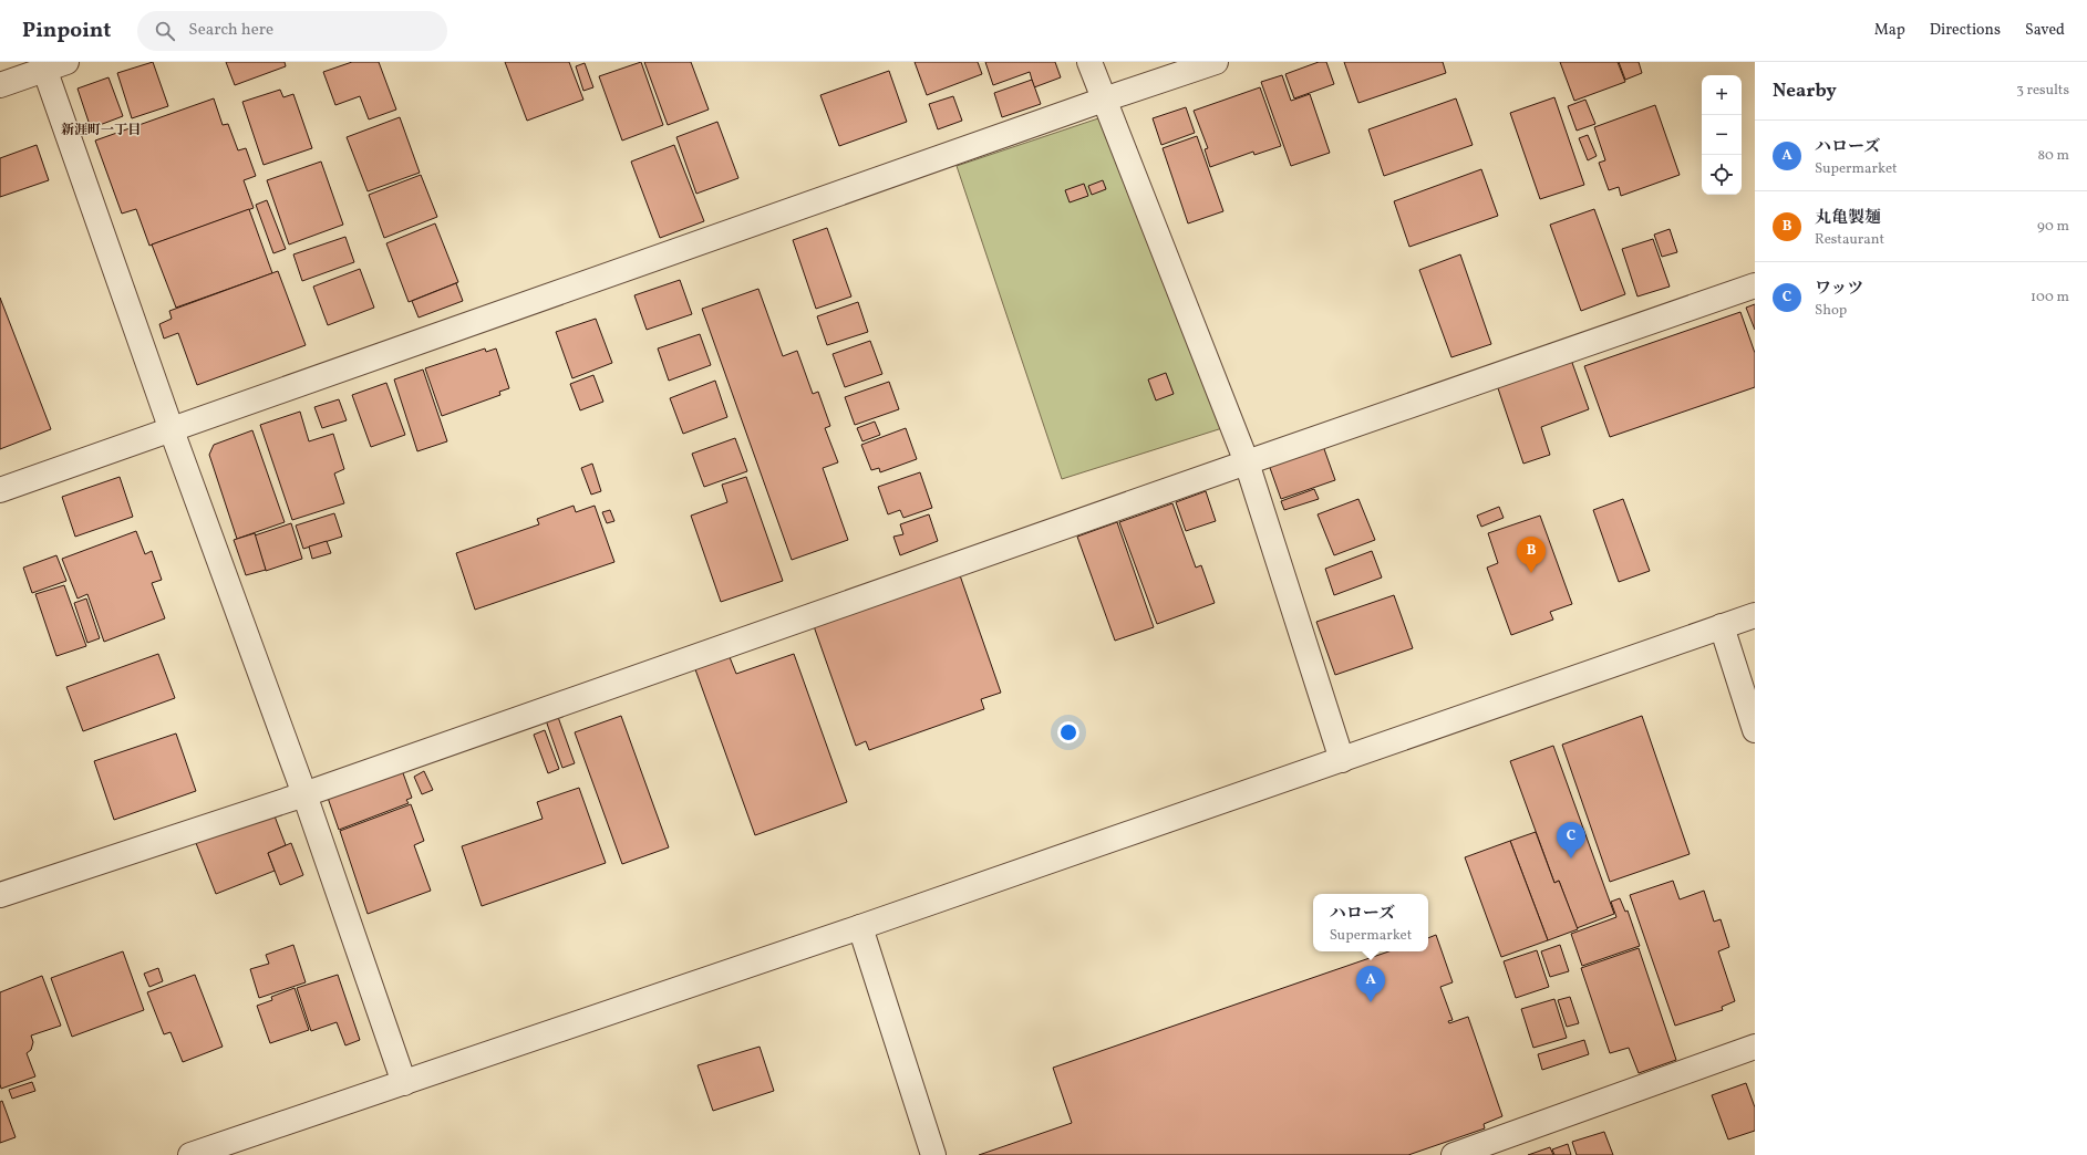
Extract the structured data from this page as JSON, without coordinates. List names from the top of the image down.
{
  "districts": ["新涯町一丁目"],
  "page": {
    "header": "Pinpoint",
    "search": "Search here",
    "nav": ["Map", "Directions", "Saved"],
    "heading": ["Nearby", "3 results"],
    "map_buttons": ["+", "−"],
    "list": [
      {
        "mark": "A",
        "name": "ハローズ",
        "note": "Supermarket",
        "value": "80 m"
      },
      {
        "mark": "B",
        "name": "丸亀製麺",
        "note": "Restaurant",
        "value": "90 m"
      },
      {
        "mark": "C",
        "name": "ワッツ",
        "note": "Shop",
        "value": "100 m"
      }
    ],
    "pins": ["B", "C", "A"],
    "popup": ["ハローズ", "Supermarket"]
  }
}
